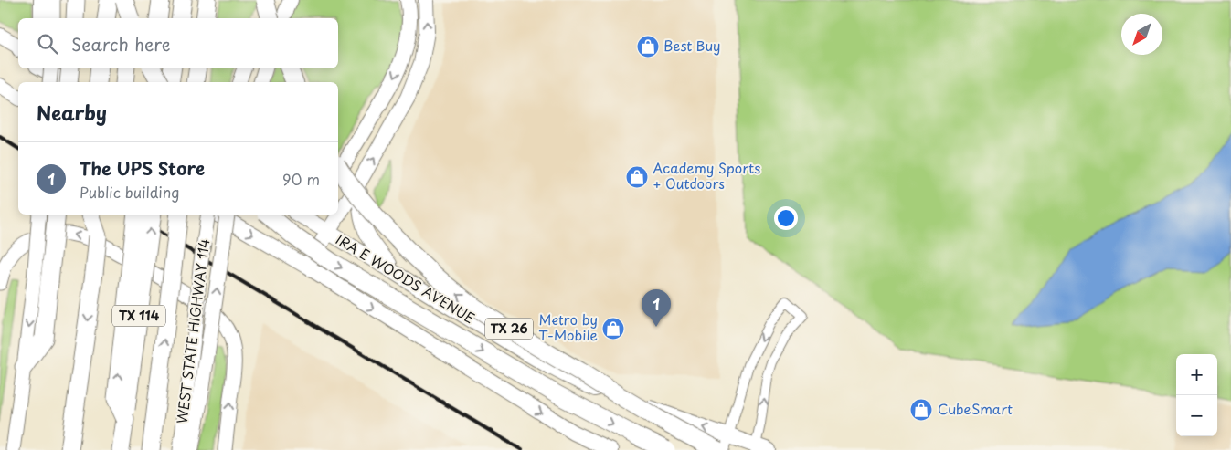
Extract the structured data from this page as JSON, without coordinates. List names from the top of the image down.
{
  "streets": {
    "highway": ["TX 114", "TX 26"],
    "main road": ["IRA E WOODS AVENUE", "WEST STATE HIGHWAY 114"]
  },
  "places": {
    "shop": [
      "Best Buy",
      "Academy Sports + Outdoors",
      "Metro by T-Mobile",
      "CubeSmart"
    ]
  },
  "north": "bottom left",
  "page": {
    "search": "Search here",
    "heading": "Nearby",
    "list": [
      {
        "mark": "1",
        "name": "The UPS Store",
        "note": "Public building",
        "value": "90 m"
      }
    ],
    "pins": "1",
    "map_buttons": ["+", "−"]
  }
}
